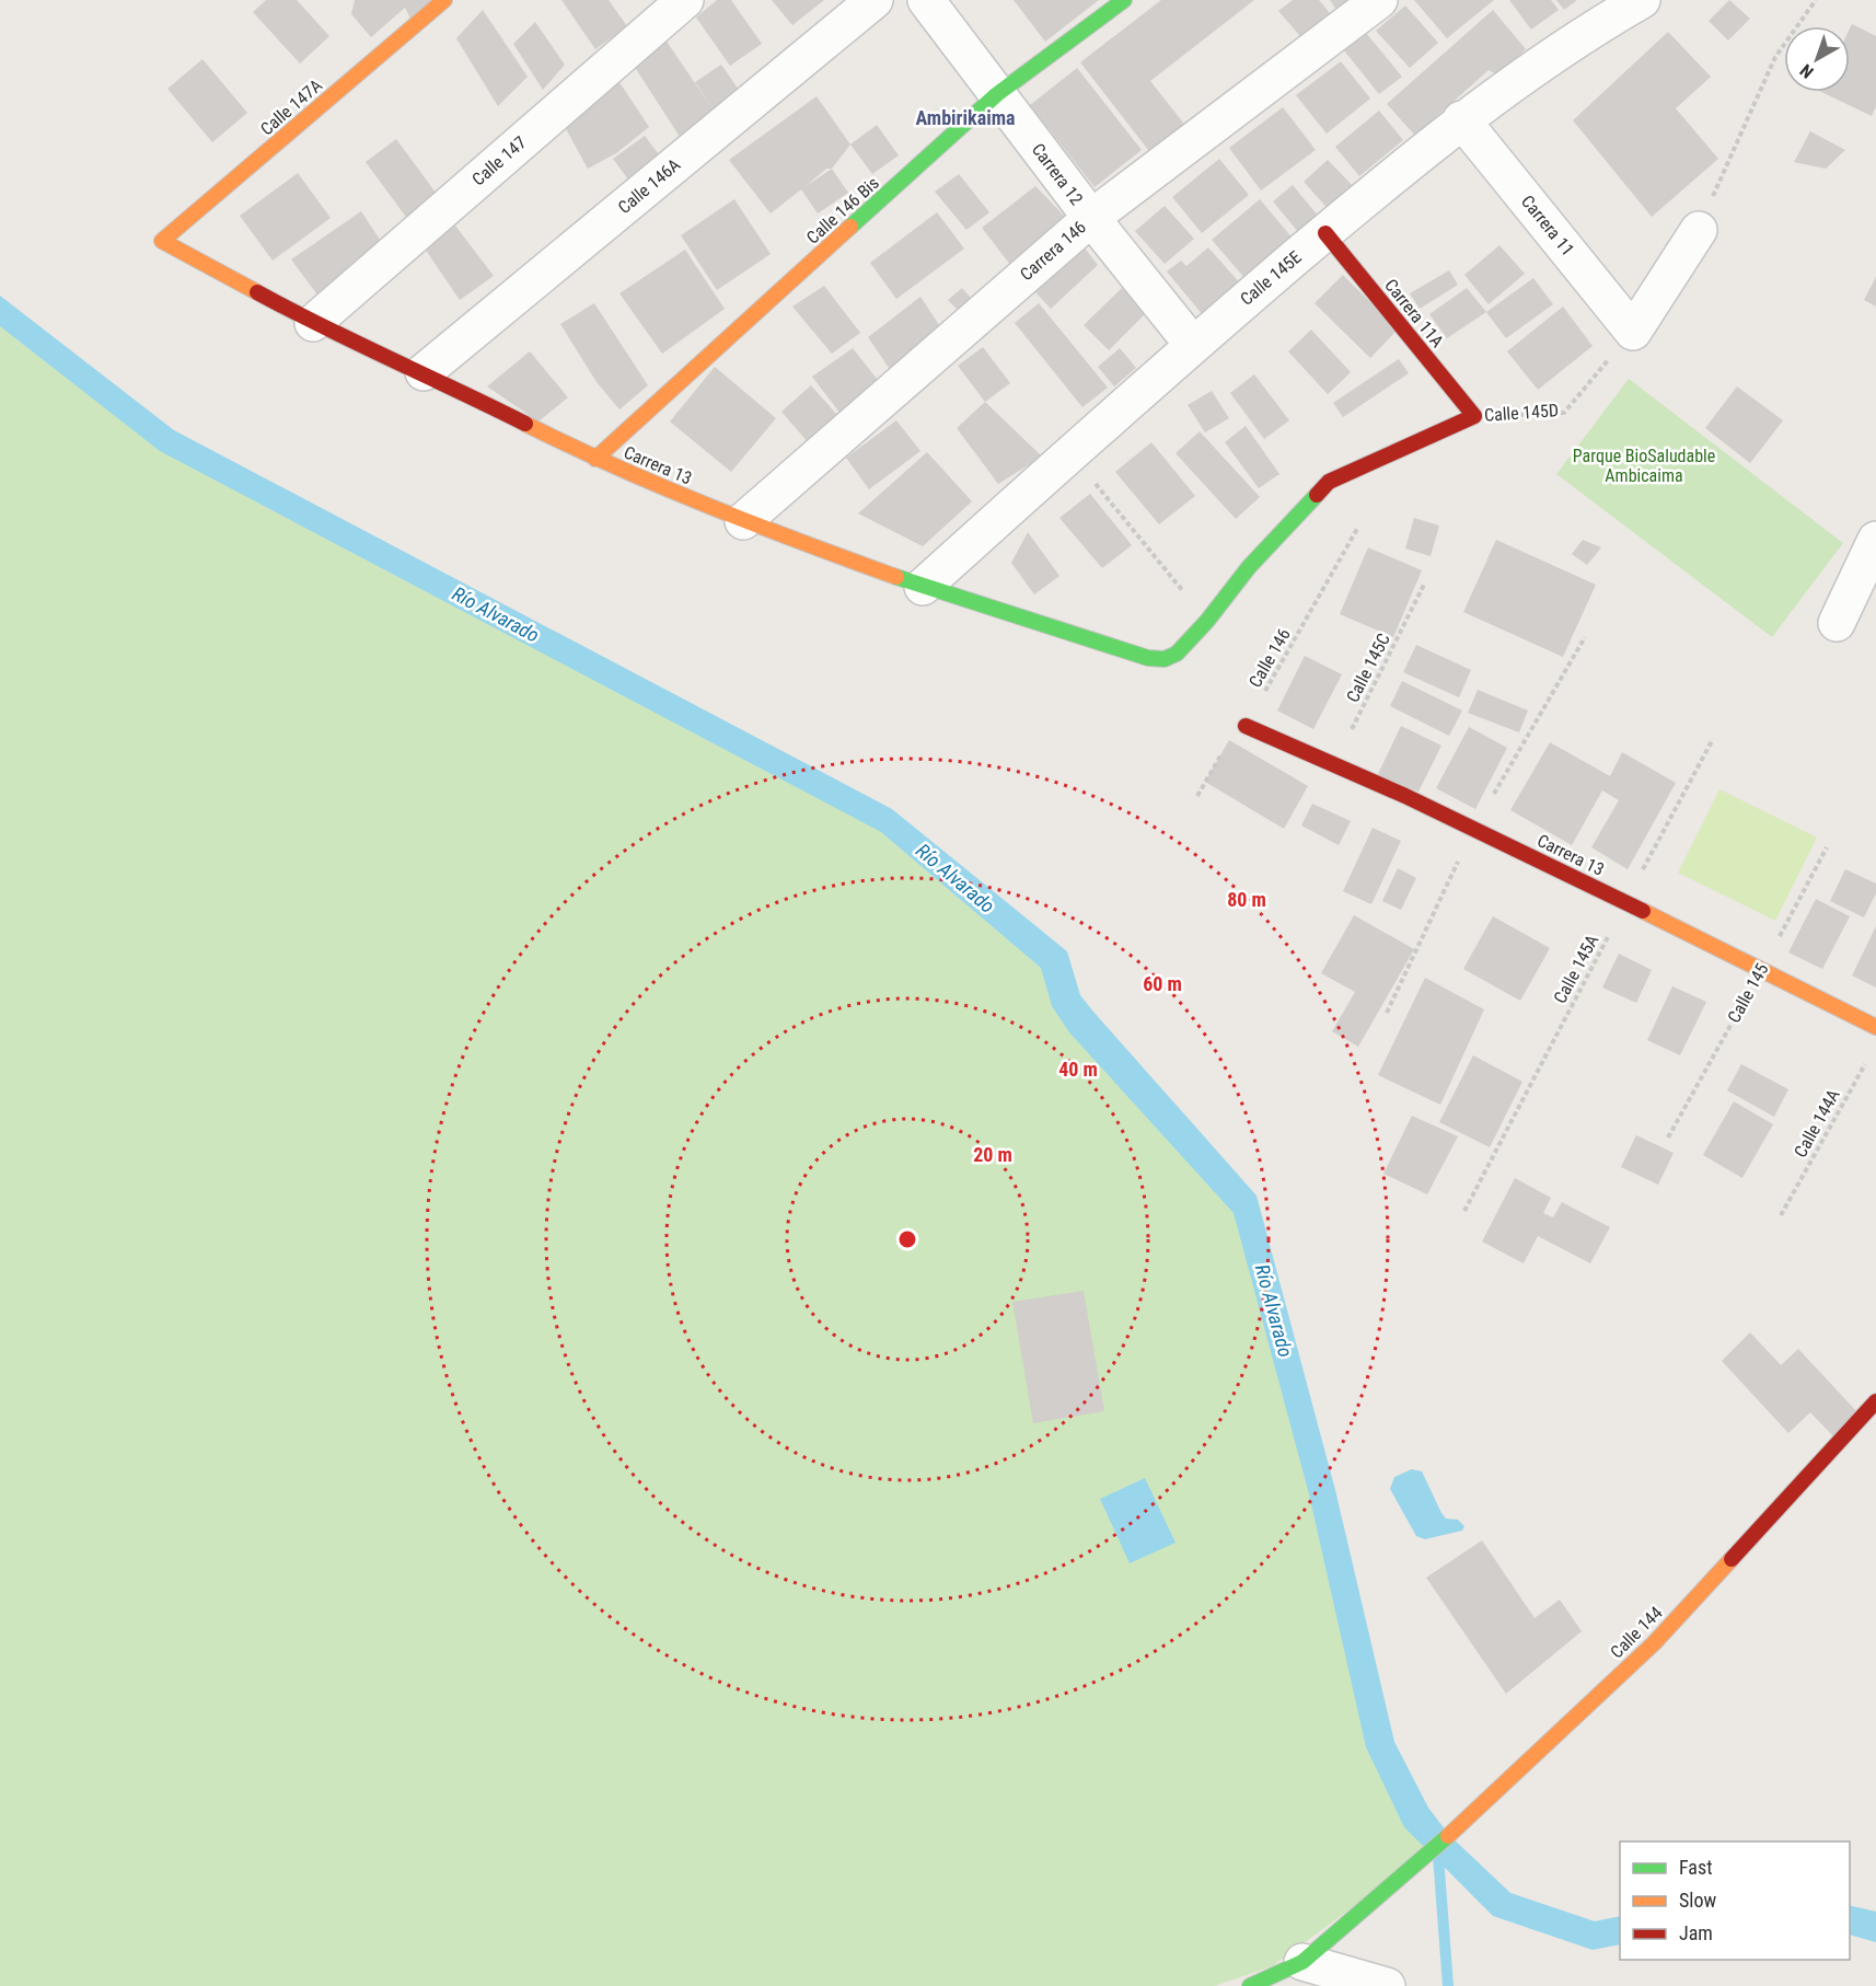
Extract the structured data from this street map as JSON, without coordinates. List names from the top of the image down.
{
  "streets": {
    "street": [
      "Calle 147A",
      "Calle 147",
      "Carrera 12",
      "Calle 146A",
      "Calle 146 Bis",
      "Carrera 11",
      "Carrera 146",
      "Calle 145E",
      "Carrera 11A",
      "Calle 145D",
      "Carrera 13",
      "Calle 144"
    ],
    "path": [
      "Calle 146",
      "Calle 145C",
      "Calle 145A",
      "Calle 145",
      "Calle 144A"
    ]
  },
  "crossings": [
    ["Calle 147A", "Carrera 13"],
    ["Calle 147", "Carrera 13"],
    ["Carrera 12", "Calle 146 Bis"],
    ["Carrera 12", "Carrera 146"],
    ["Carrera 12", "Calle 145E"],
    ["Calle 146A", "Carrera 13"],
    ["Calle 146 Bis", "Carrera 13"],
    ["Carrera 11", "Calle 145E"],
    ["Carrera 11", "Calle 145D"],
    ["Carrera 146", "Carrera 13"],
    ["Calle 145E", "Carrera 11A"],
    ["Calle 145E", "Carrera 13"],
    ["Carrera 11A", "Calle 145D"],
    ["Calle 145D", "Carrera 13"],
    ["Carrera 13", "Calle 146"],
    ["Carrera 13", "Calle 145C"],
    ["Carrera 13", "Calle 145A"],
    ["Carrera 13", "Calle 145"]
  ],
  "districts": ["Ambirikaima"],
  "water": ["Río Alvarado"],
  "parks": ["Parque BioSaludable Ambicaima"],
  "legend": ["Fast", "Slow", "Jam"],
  "north": "bottom left",
  "rings": [
    "80 m",
    "60 m",
    "40 m",
    "20 m"
  ]
}
